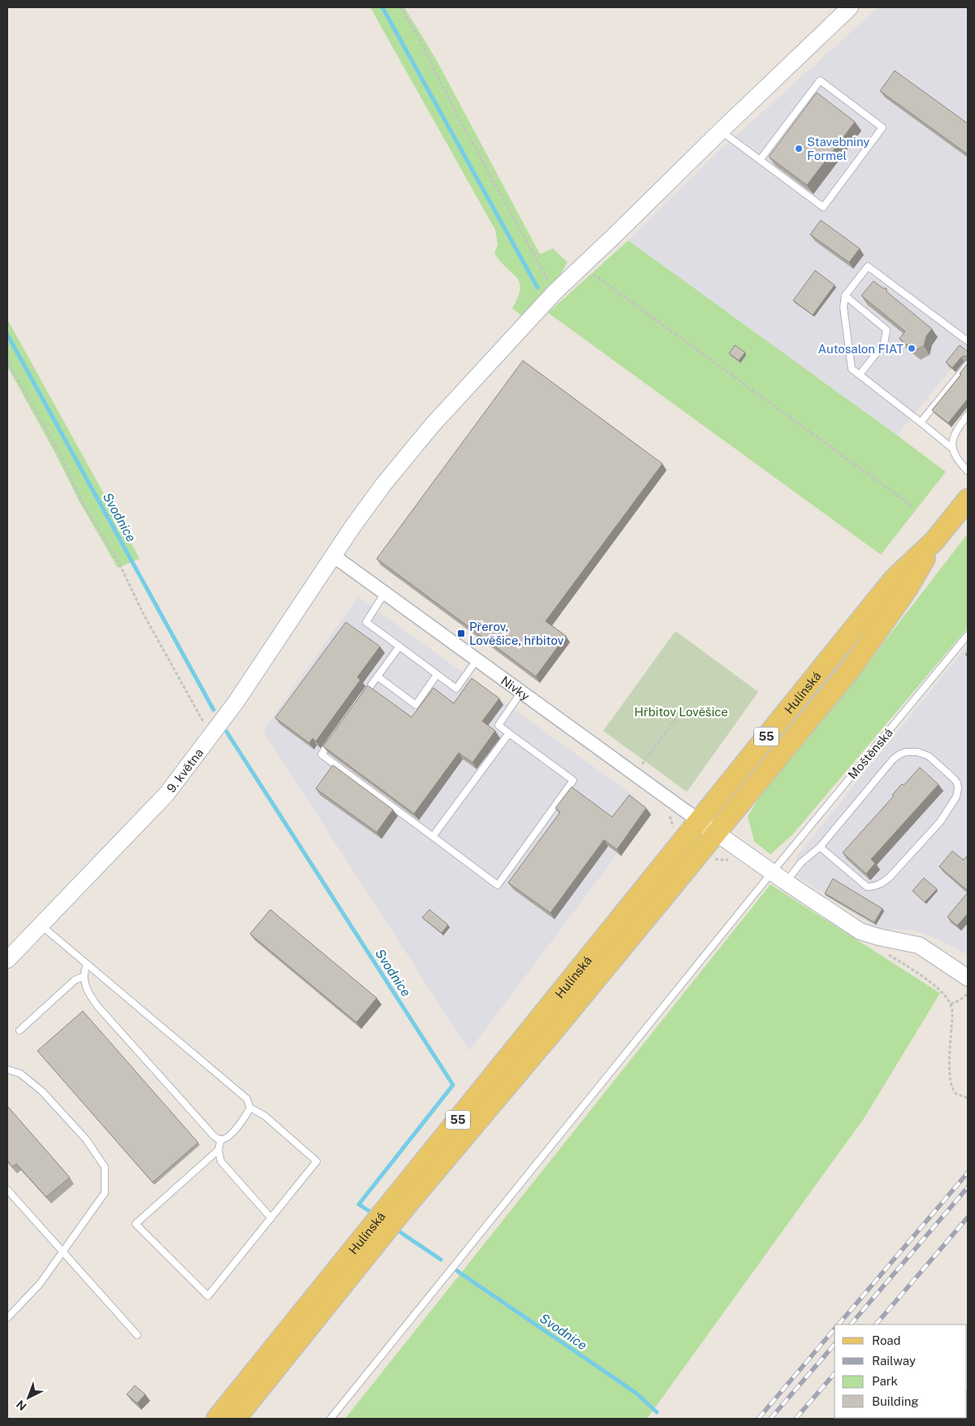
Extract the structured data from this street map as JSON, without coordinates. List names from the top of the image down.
{
  "streets": {
    "main road": ["Hulínská", "55"],
    "street": ["Nivky", "9. května"],
    "lane": ["Moštěnská"]
  },
  "crossings": [
    ["Nivky", "Hulínská"],
    ["Nivky", "9. května"]
  ],
  "water": ["Svodnice"],
  "parks": ["Hřbitov Lověšice"],
  "places": {
    "other": ["Stavebniny Formel", "Autosalon FIAT"],
    "transit": ["Přerov, Lověšice, hřbitov"]
  },
  "legend": [
    "Road",
    "Railway",
    "Park",
    "Building"
  ],
  "north": "bottom left"
}
